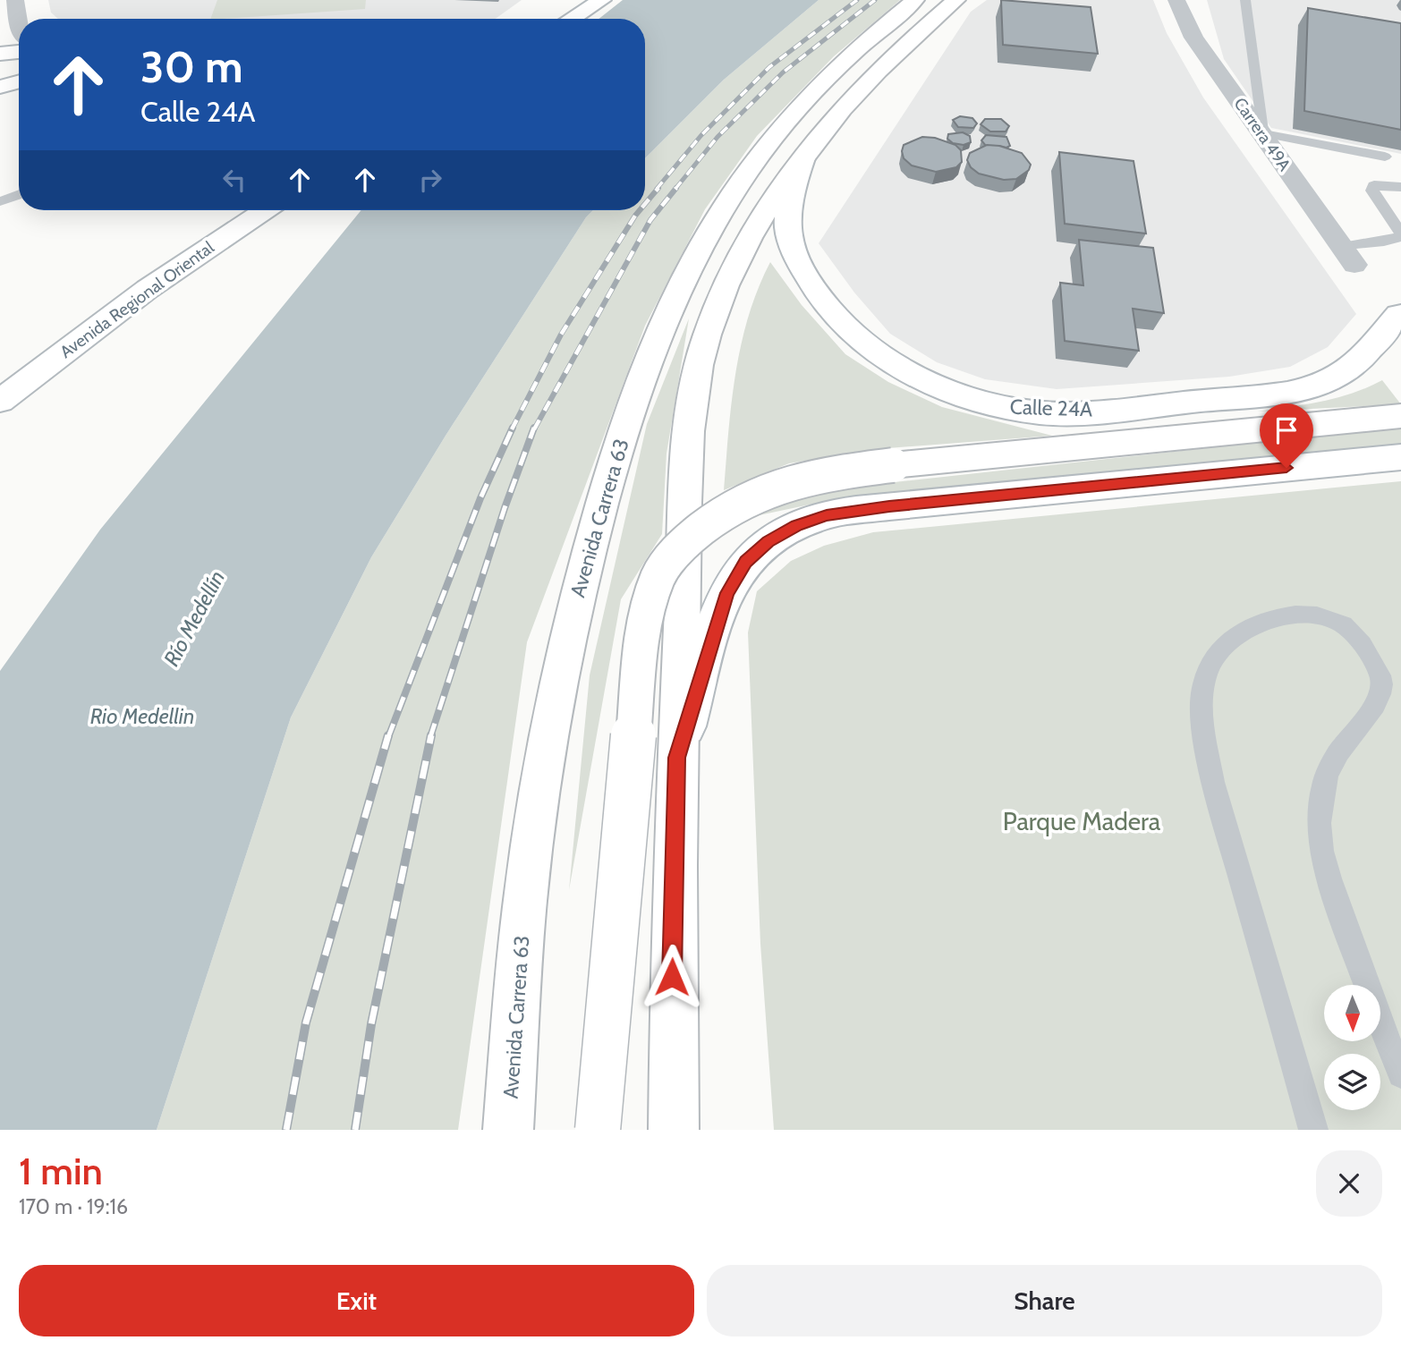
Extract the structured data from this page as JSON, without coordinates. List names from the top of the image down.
{
  "streets": {
    "main road": ["Avenida Regional Oriental", "Calle 24A", "Avenida Carrera 63"],
    "street": ["Carrera 49A"]
  },
  "water": ["Río Medellín", "Rio Medellin"],
  "parks": ["Parque Madera"],
  "north": "bottom",
  "page": {
    "turn": ["30 m", "Calle 24A"],
    "heading": ["1 min", "170 m · 19:16"],
    "buttons": ["Exit", "Share"]
  }
}
